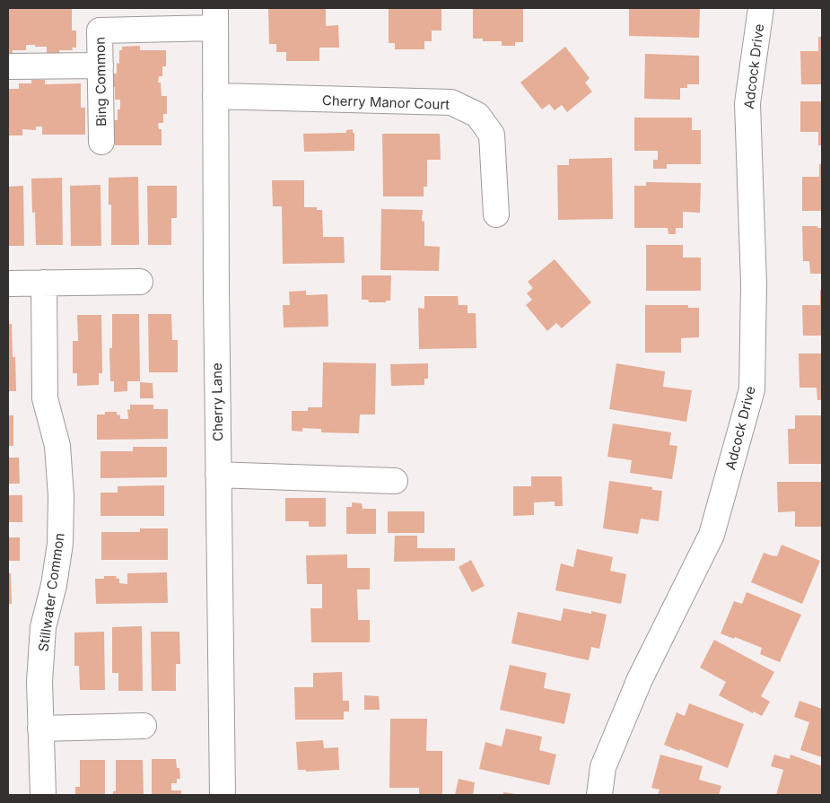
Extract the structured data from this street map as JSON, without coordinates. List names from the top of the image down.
{
  "streets": {
    "street": [
      "Adcock Drive",
      "Bing Common",
      "Cherry Manor Court",
      "Cherry Lane",
      "Stillwater Common"
    ]
  },
  "crossings": [
    ["Bing Common", "Cherry Lane"],
    ["Cherry Manor Court", "Cherry Lane"]
  ]
}
